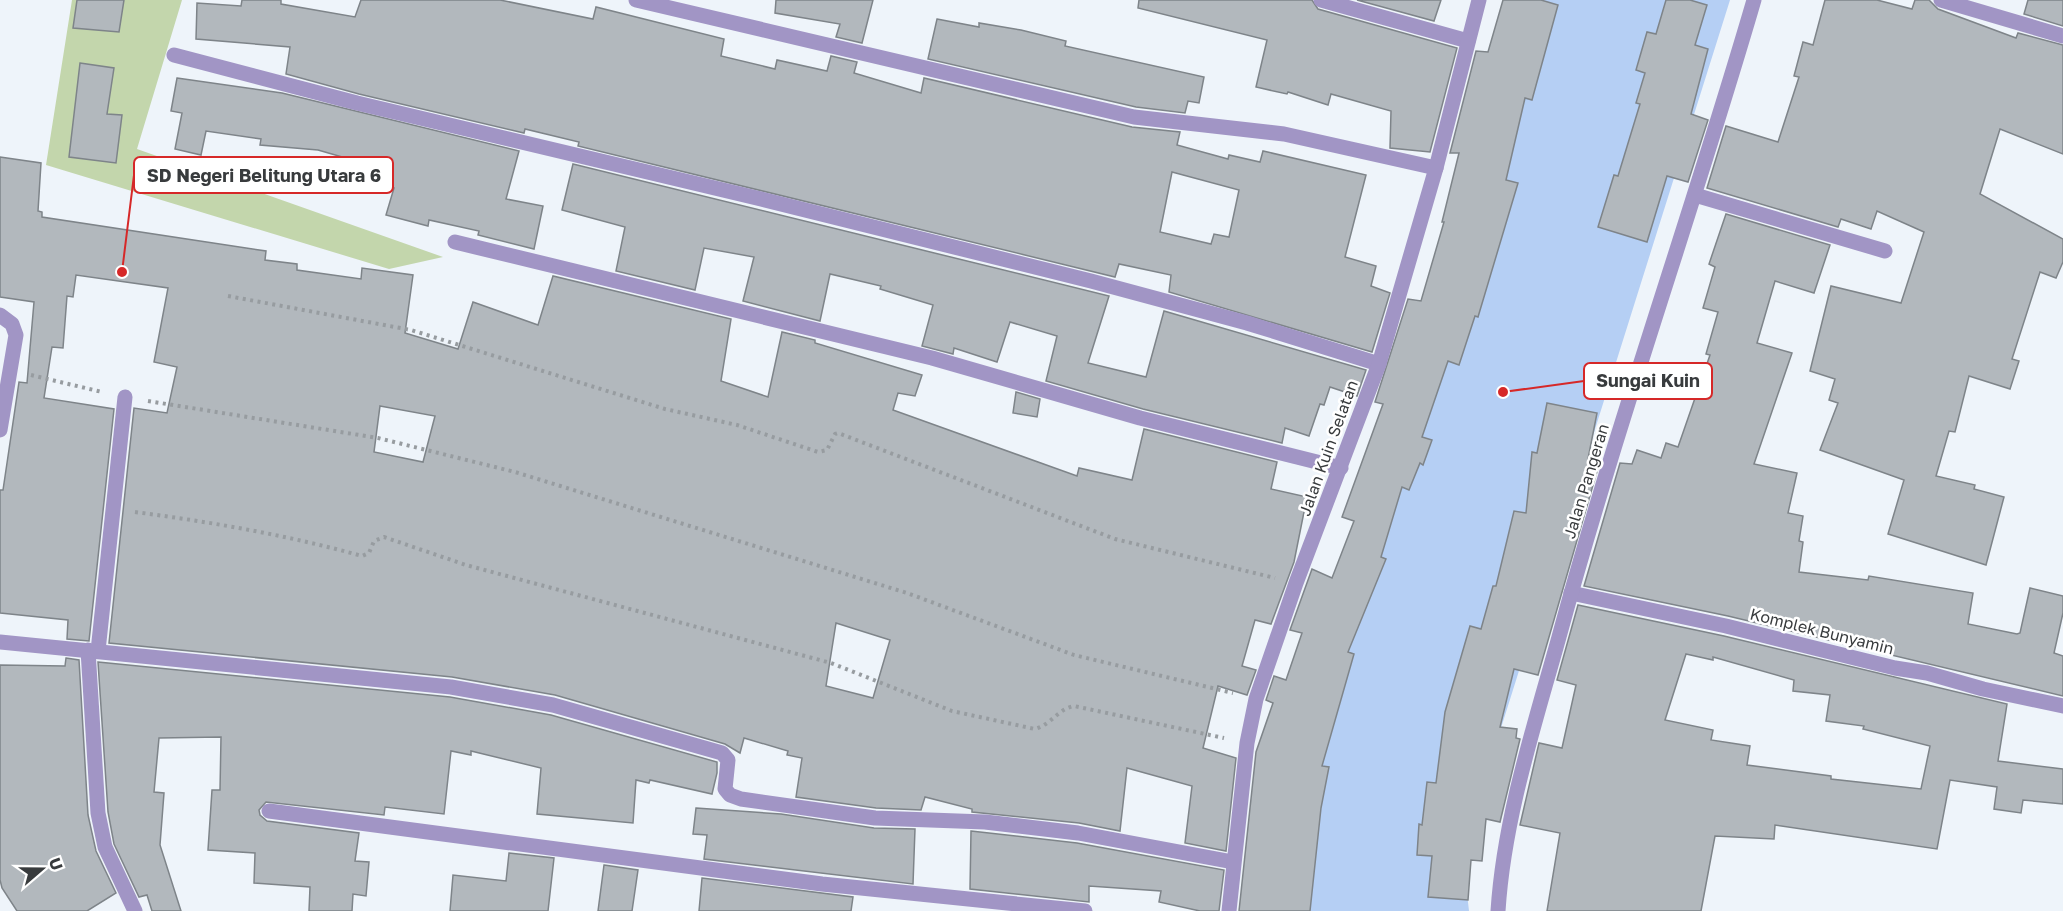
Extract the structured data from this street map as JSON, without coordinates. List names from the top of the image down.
{
  "streets": {
    "street": ["Jalan Kuin Selatan", "Jalan Pangeran", "Komplek Bunyamin"]
  },
  "crossings": [
    ["Jalan Pangeran", "Komplek Bunyamin"]
  ],
  "places": ["SD Negeri Belitung Utara 6", "Sungai Kuin"],
  "north": "right"
}
